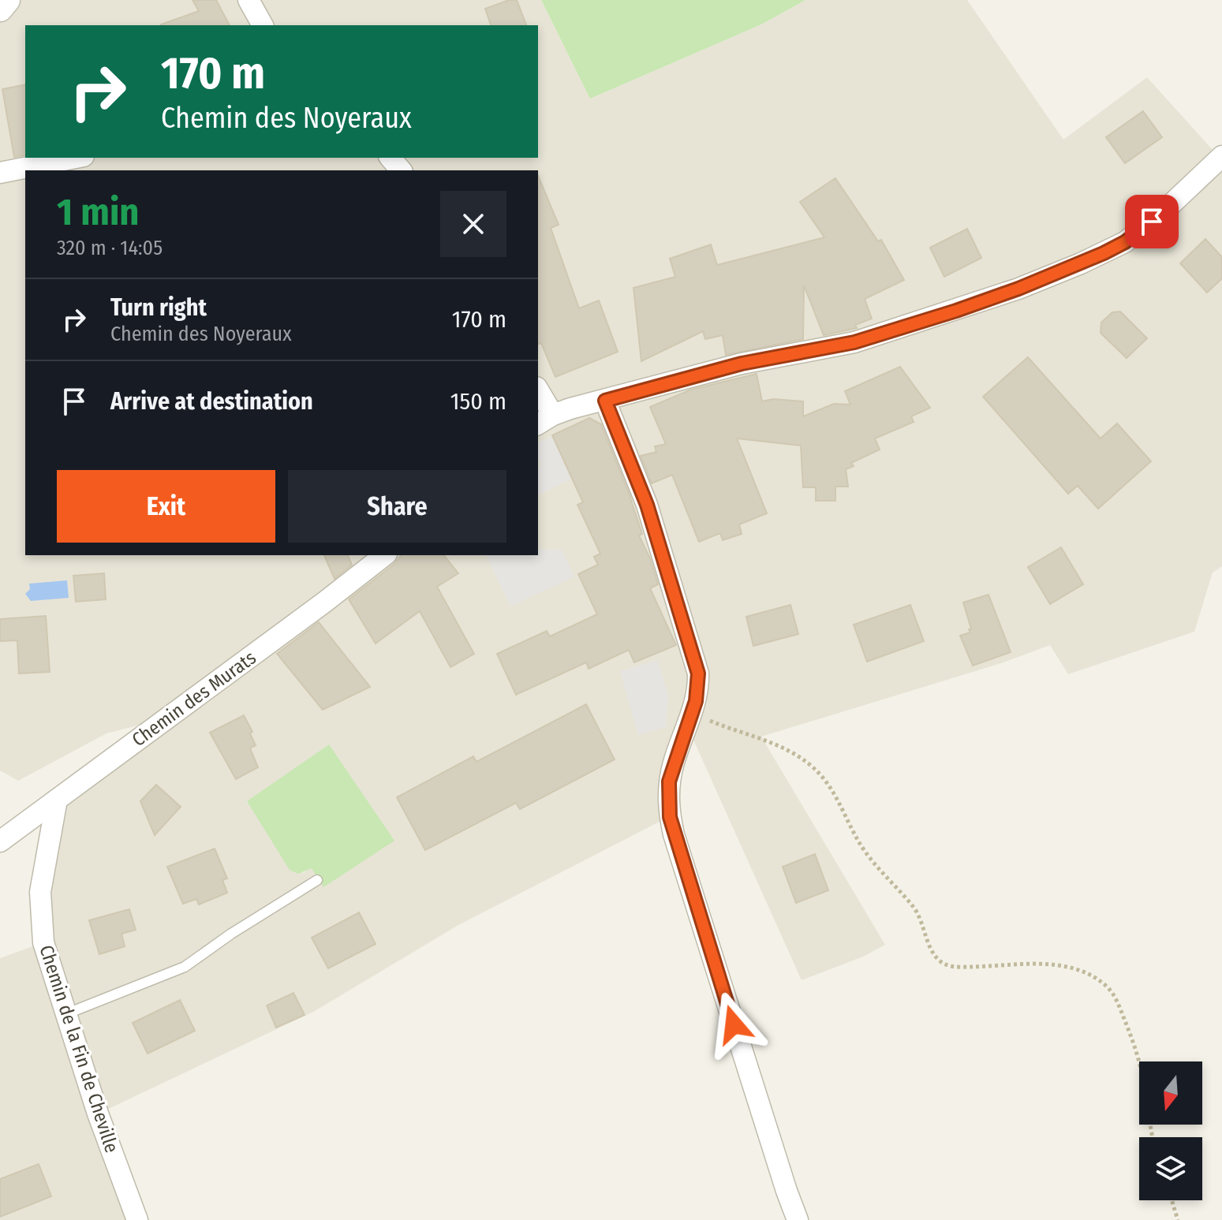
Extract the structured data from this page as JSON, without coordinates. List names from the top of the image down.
{
  "streets": {
    "street": ["Chemin des Murats", "Chemin de la Fin de Cheville"]
  },
  "crossings": [
    ["Chemin des Murats", "Chemin de la Fin de Cheville"]
  ],
  "north": "bottom",
  "page": {
    "turn": ["170 m", "Chemin des Noyeraux"],
    "heading": ["1 min", "320 m · 14:05"],
    "list": [
      {
        "name": "Turn right",
        "note": "Chemin des Noyeraux",
        "value": "170 m"
      },
      {
        "name": "Arrive at destination",
        "value": "150 m"
      }
    ],
    "buttons": ["Exit", "Share"]
  }
}
